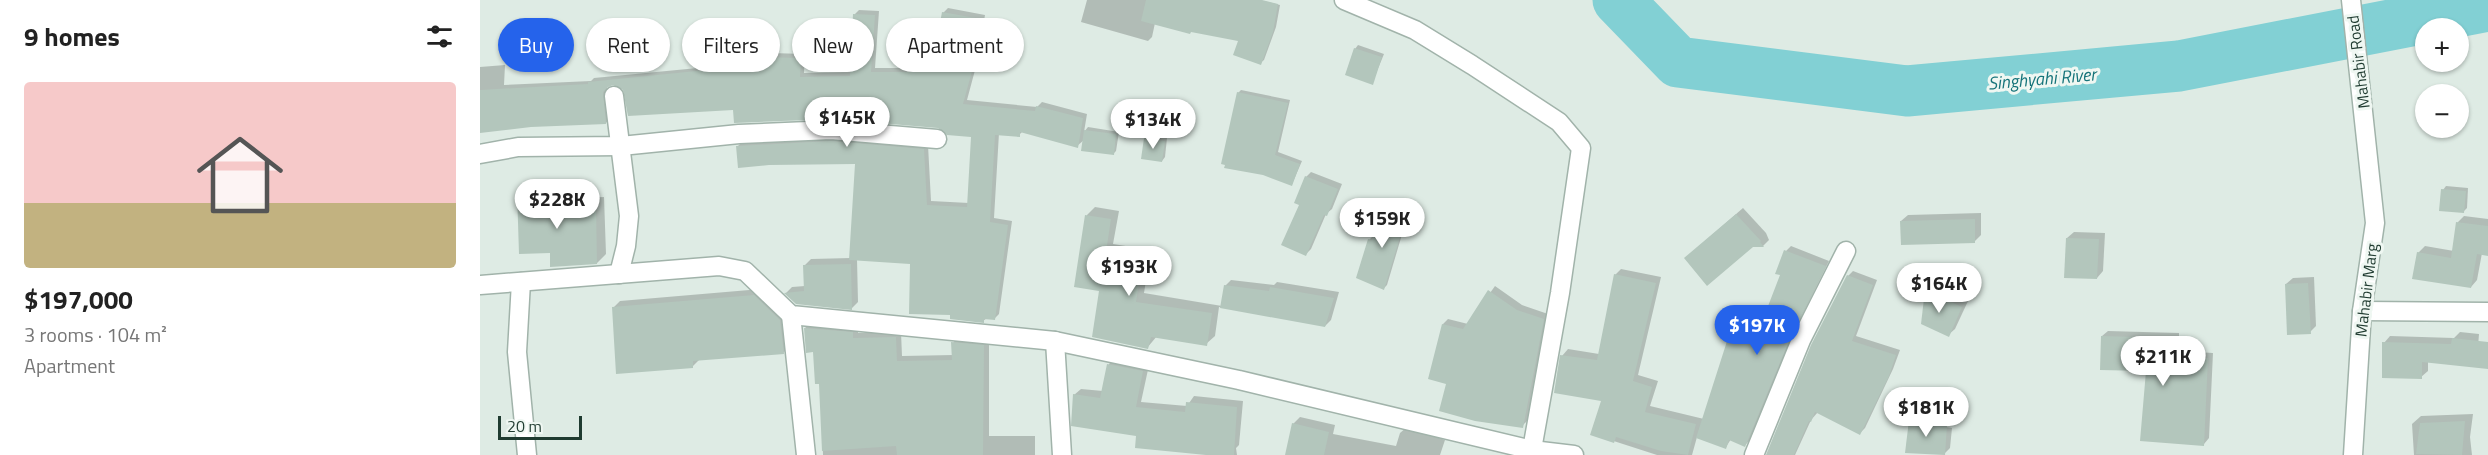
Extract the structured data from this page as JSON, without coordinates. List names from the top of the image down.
{
  "streets": {
    "street": ["Mahabir Road", "Mahabir Marg"]
  },
  "crossings": [
    ["Mahabir Road", "Mahabir Marg"]
  ],
  "water": ["Singhyahi River"],
  "scale_bar": "20 m",
  "page": {
    "heading": "9 homes",
    "map_buttons": ["+", "−"],
    "chip": [
      "Buy",
      "Rent",
      "Filters",
      "New",
      "Apartment"
    ],
    "list": [
      {
        "name": "$197,000",
        "note": "3 rooms · 104 m² · Apartment"
      }
    ],
    "price": [
      "$145K",
      "$134K",
      "$228K",
      "$159K",
      "$193K",
      "$164K",
      "$197K",
      "$211K",
      "$181K"
    ],
    "scale": "20 m"
  }
}
